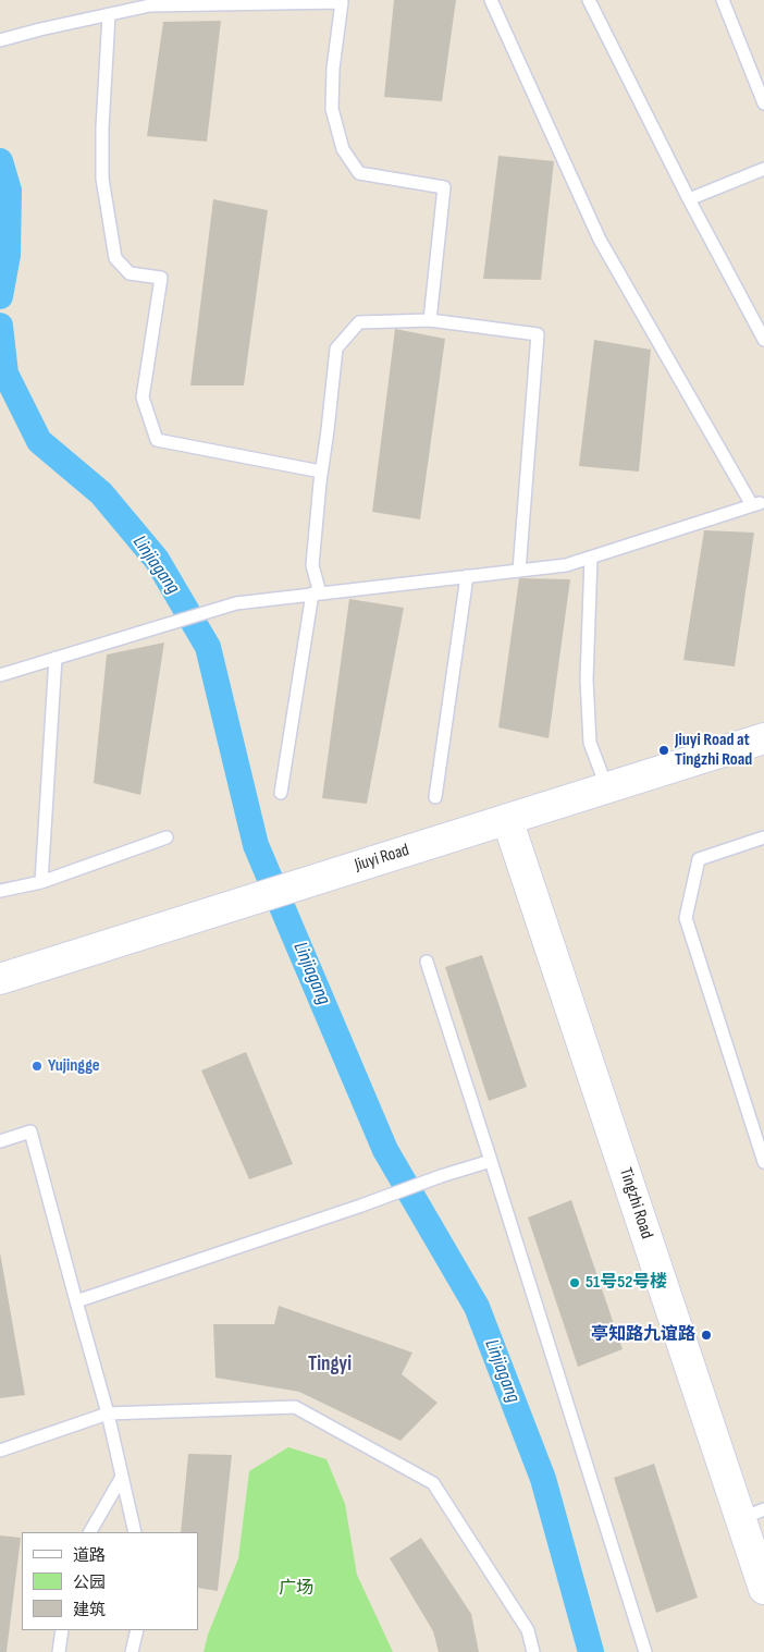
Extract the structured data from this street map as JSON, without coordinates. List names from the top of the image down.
{
  "streets": {
    "street": ["Jiuyi Road", "Tingzhi Road"]
  },
  "crossings": [
    ["Jiuyi Road", "Tingzhi Road"]
  ],
  "districts": ["Tingyi"],
  "water": ["Linjiagang"],
  "parks": ["广场"],
  "places": [
    "Jiuyi Road at Tingzhi Road",
    "Yujingge",
    "51号52号楼",
    "亭知路九谊路"
  ],
  "legend": ["道路", "公园", "建筑"]
}
